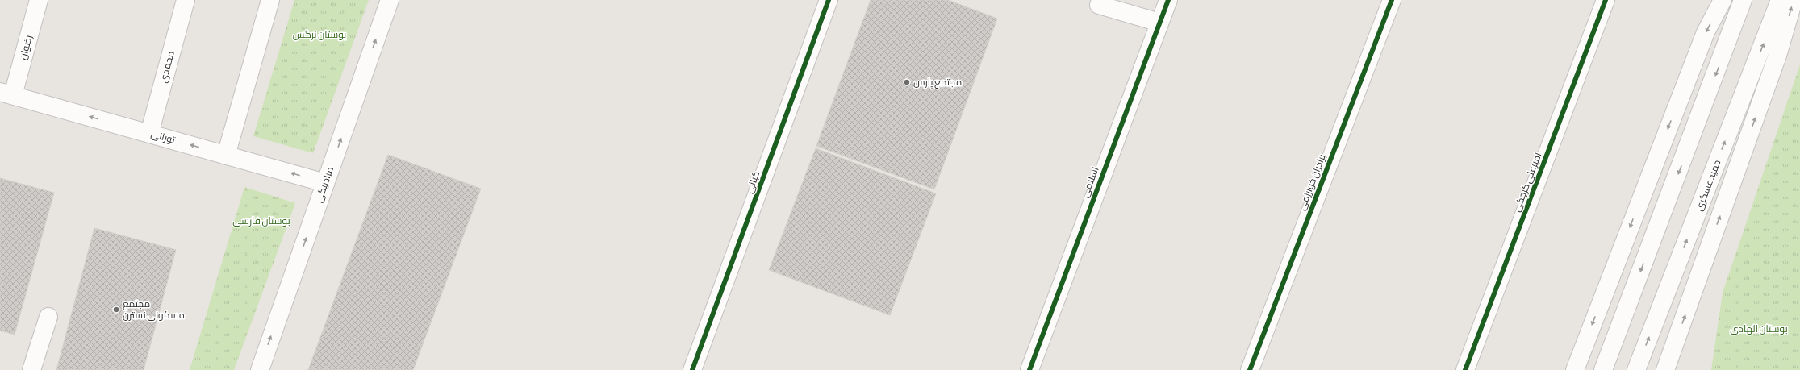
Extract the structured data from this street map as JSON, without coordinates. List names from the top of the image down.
{
  "streets": {
    "street": [
      "رضوان",
      "محمدی",
      "تورانی",
      "کیانی",
      "اسلامی",
      "برادران خوارزمی",
      "امیرعلی کرچکی",
      "مرادبیگی",
      "حمید عسگری"
    ]
  },
  "crossings": [
    ["رضوان", "تورانی"],
    ["محمدی", "تورانی"],
    ["تورانی", "مرادبیگی"]
  ],
  "one_way": ["تورانی"],
  "parks": ["بوستان نرگس", "بوستان فارسی", "بوستان الهادی"],
  "places": ["مجتمع پارس", "مجتمع مسکونی نسترن"]
}
